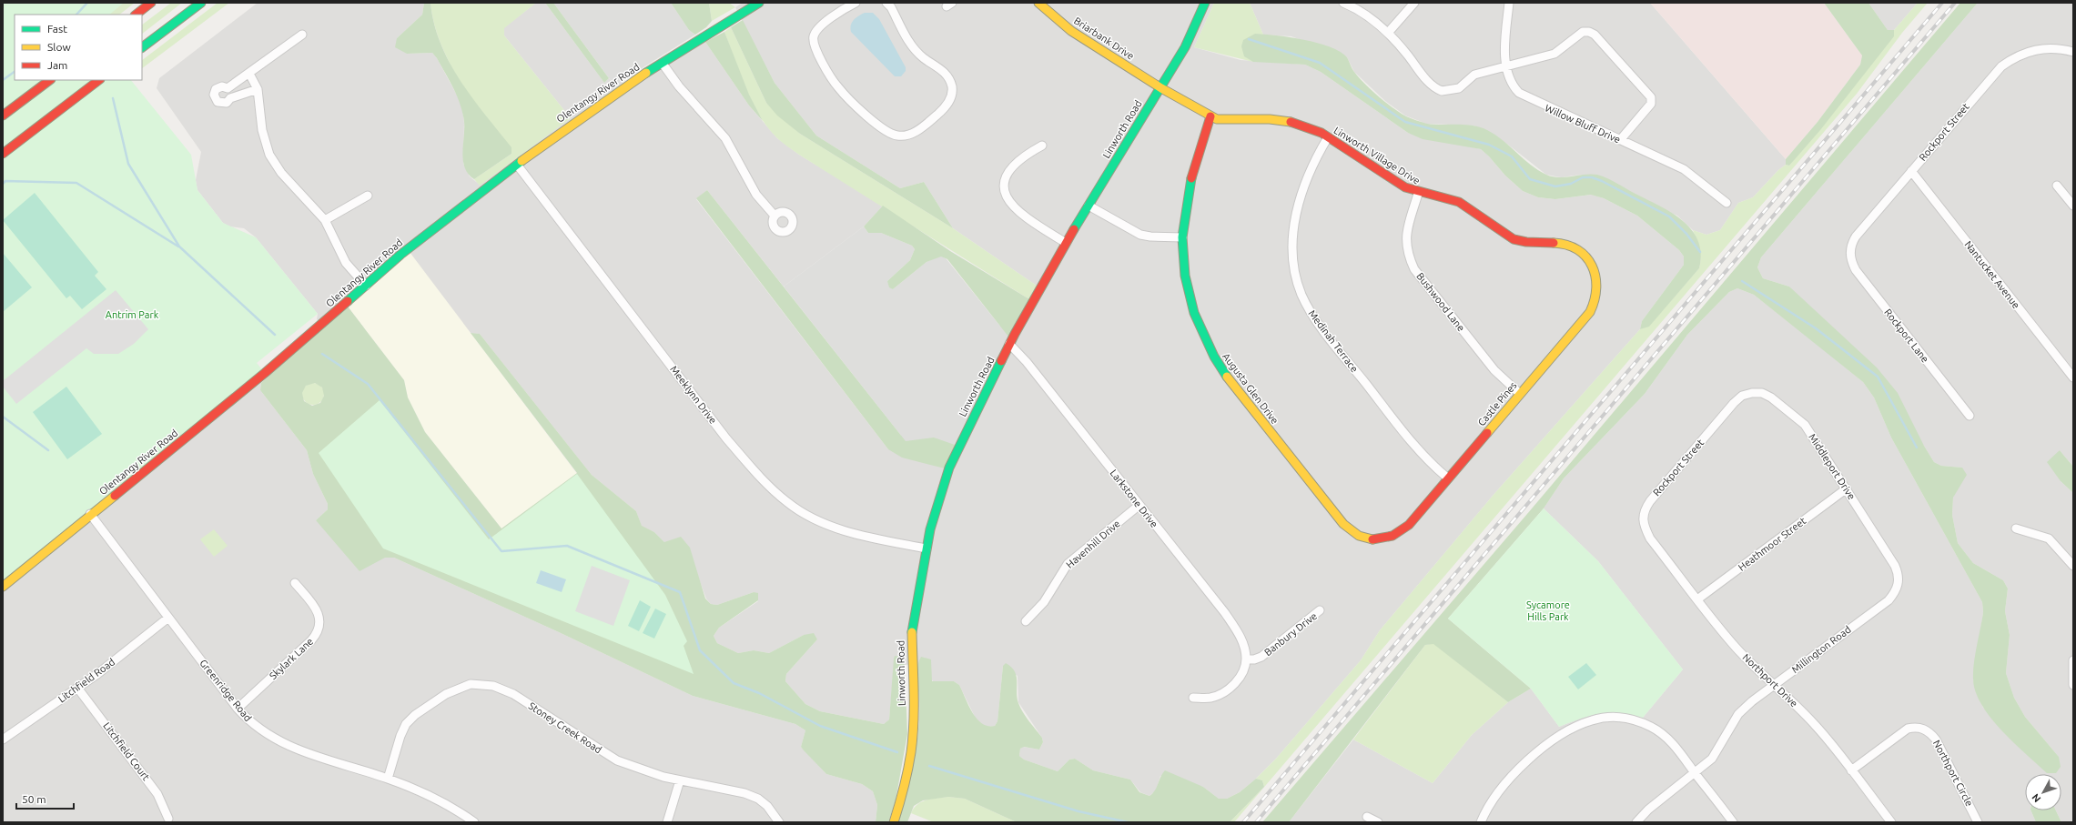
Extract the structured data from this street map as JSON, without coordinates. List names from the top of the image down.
{
  "streets": {
    "main road": [
      "Briarbank Drive",
      "Olentangy River Road",
      "Linworth Road",
      "Linworth Village Drive",
      "Augusta Glen Drive",
      "Castle Pines"
    ],
    "street": [
      "Willow Bluff Drive",
      "Rockport Street",
      "Nantucket Avenue",
      "Bushwood Lane",
      "Rockport Lane",
      "Medinah Terrace",
      "Meeklynn Drive",
      "Middleport Drive",
      "Larkstone Drive",
      "Havenhill Drive",
      "Heathmoor Street",
      "Banbury Drive",
      "Millington Road",
      "Skylark Lane",
      "Litchfield Road",
      "Northport Drive",
      "Greenridge Road",
      "Stoney Creek Road",
      "Litchfield Court",
      "Northport Circle"
    ]
  },
  "crossings": [
    ["Briarbank Drive", "Linworth Road"],
    ["Briarbank Drive", "Linworth Village Drive"],
    ["Olentangy River Road", "Meeklynn Drive"],
    ["Olentangy River Road", "Greenridge Road"],
    ["Linworth Road", "Linworth Village Drive"],
    ["Linworth Road", "Meeklynn Drive"],
    ["Linworth Road", "Larkstone Drive"],
    ["Rockport Street", "Nantucket Avenue"],
    ["Rockport Street", "Rockport Lane"],
    ["Rockport Street", "Middleport Drive"],
    ["Rockport Street", "Northport Drive"],
    ["Linworth Village Drive", "Bushwood Lane"],
    ["Linworth Village Drive", "Medinah Terrace"],
    ["Linworth Village Drive", "Augusta Glen Drive"],
    ["Linworth Village Drive", "Castle Pines"],
    ["Bushwood Lane", "Castle Pines"],
    ["Medinah Terrace", "Castle Pines"],
    ["Augusta Glen Drive", "Castle Pines"],
    ["Middleport Drive", "Heathmoor Street"],
    ["Middleport Drive", "Millington Road"],
    ["Larkstone Drive", "Havenhill Drive"],
    ["Larkstone Drive", "Banbury Drive"],
    ["Heathmoor Street", "Northport Drive"],
    ["Millington Road", "Northport Drive"],
    ["Skylark Lane", "Greenridge Road"],
    ["Litchfield Road", "Greenridge Road"],
    ["Litchfield Road", "Litchfield Court"],
    ["Northport Drive", "Northport Circle"],
    ["Greenridge Road", "Stoney Creek Road"]
  ],
  "parks": ["Antrim Park", "Sycamore Hills Park"],
  "legend": ["Fast", "Slow", "Jam"],
  "scale_bar": "50 m",
  "north": "bottom left"
}
